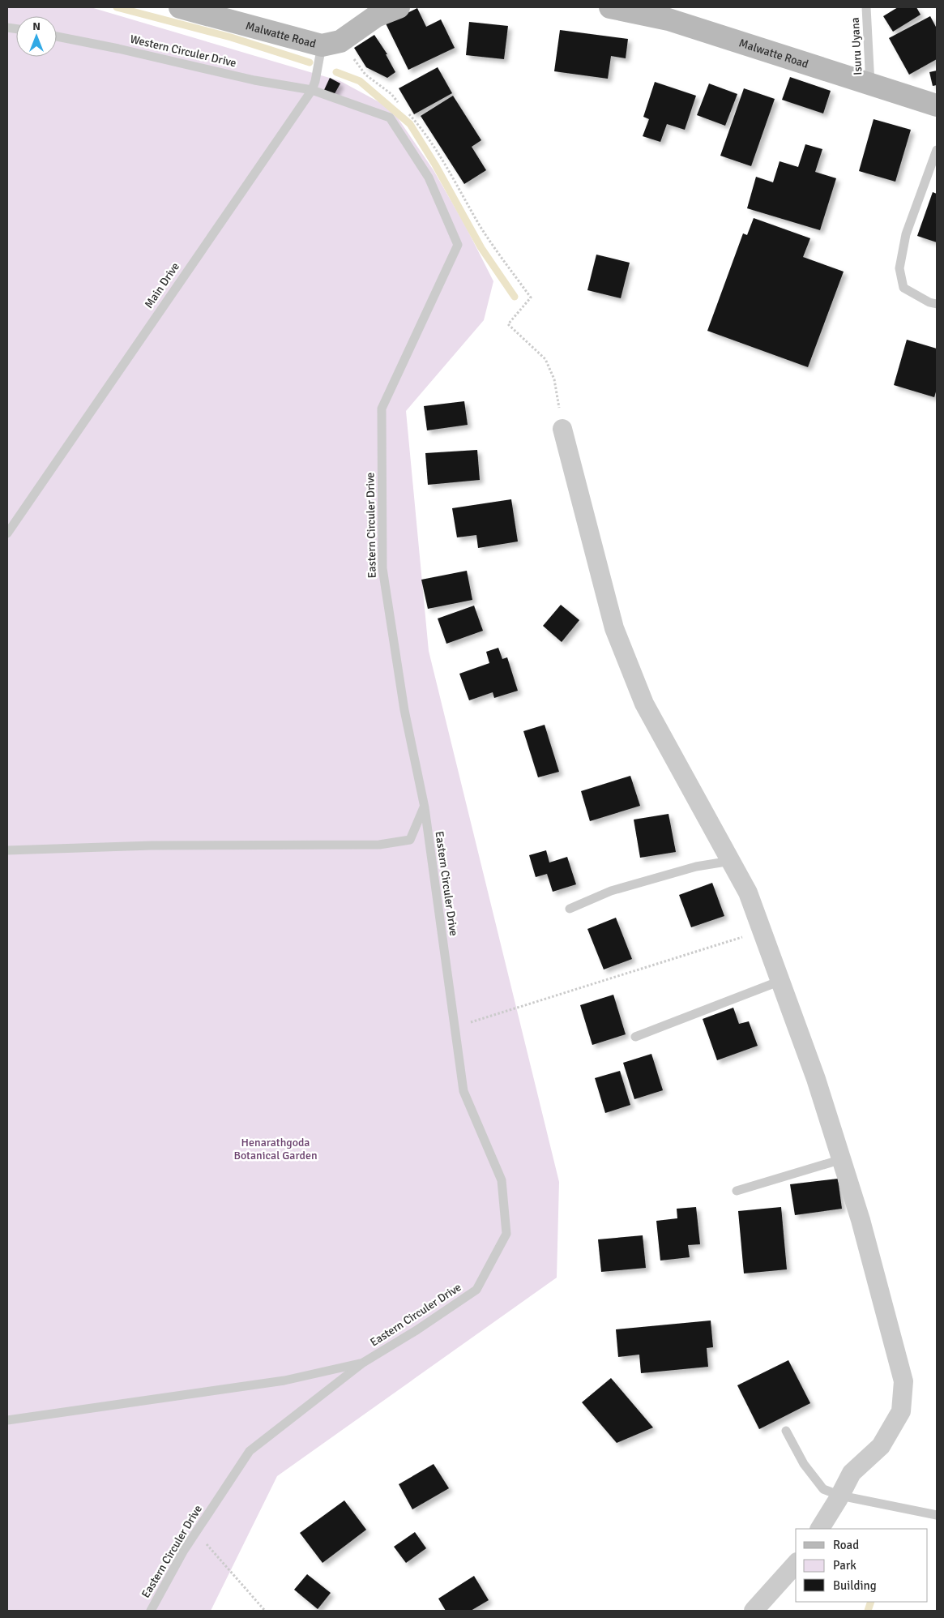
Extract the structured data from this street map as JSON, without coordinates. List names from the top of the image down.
{
  "streets": {
    "street": ["Malwatte Road"],
    "lane": [
      "Isuru Uyana",
      "Western Circuler Drive",
      "Main Drive",
      "Eastern Circuler Drive"
    ]
  },
  "crossings": [
    ["Malwatte Road", "Isuru Uyana"],
    ["Malwatte Road", "Main Drive"],
    ["Western Circuler Drive", "Main Drive"],
    ["Western Circuler Drive", "Eastern Circuler Drive"],
    ["Main Drive", "Eastern Circuler Drive"]
  ],
  "parks": ["Henarathgoda Botanical Garden"],
  "legend": ["Road", "Park", "Building"],
  "north": "top"
}
